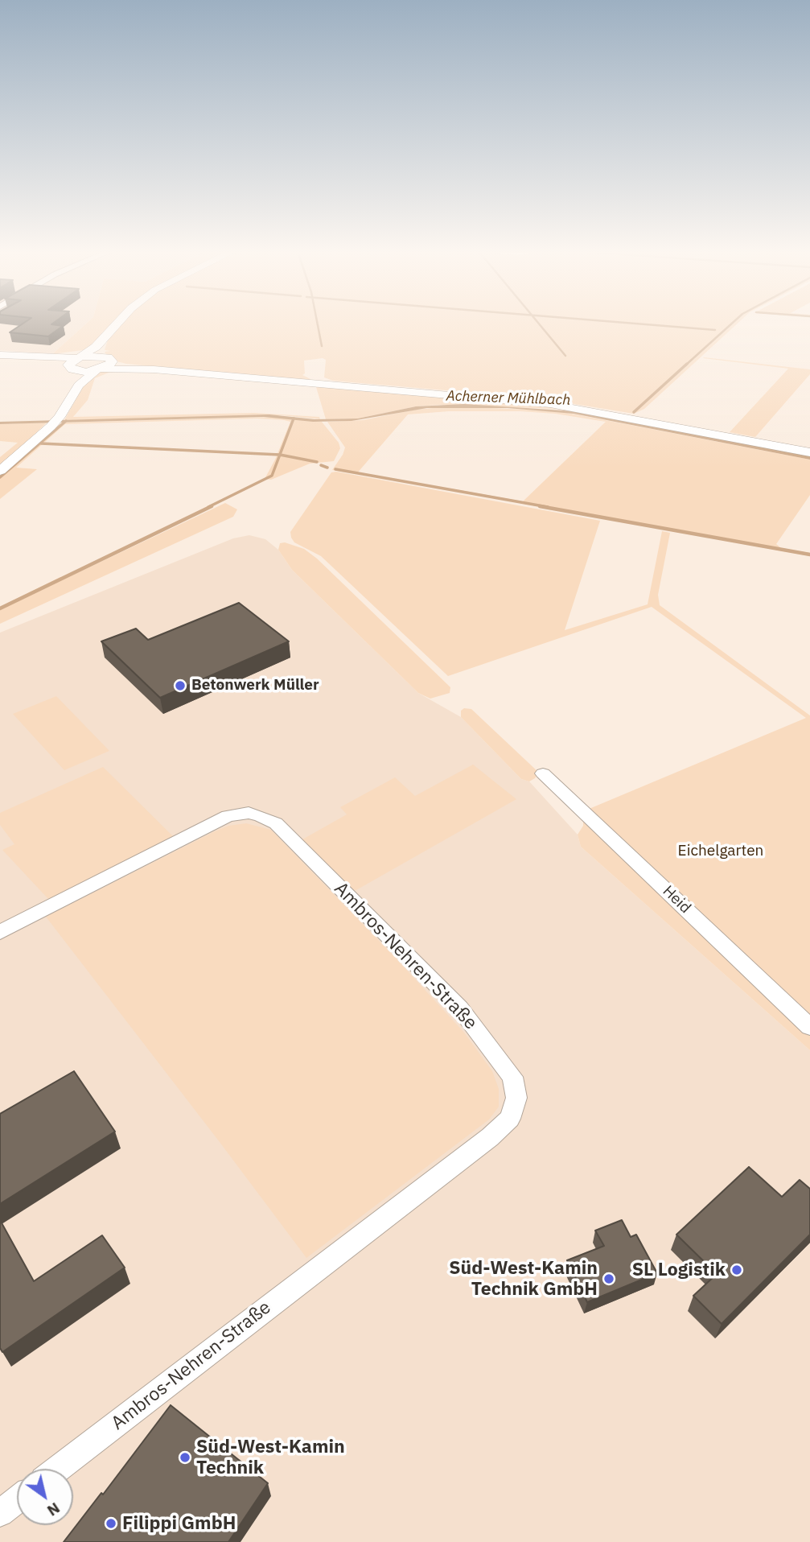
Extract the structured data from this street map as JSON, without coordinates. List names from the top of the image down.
{
  "streets": {
    "street": ["Heid", "Ambros-Nehren-Straße"]
  },
  "water": ["Acherner Mühlbach"],
  "parks": ["Eichelgarten"],
  "places": [
    "Betonwerk Müller",
    "SL Logistik",
    "Süd-West-Kamin Technik GmbH",
    "Süd-West-Kamin Technik",
    "Filippi GmbH"
  ],
  "north": "bottom right"
}
